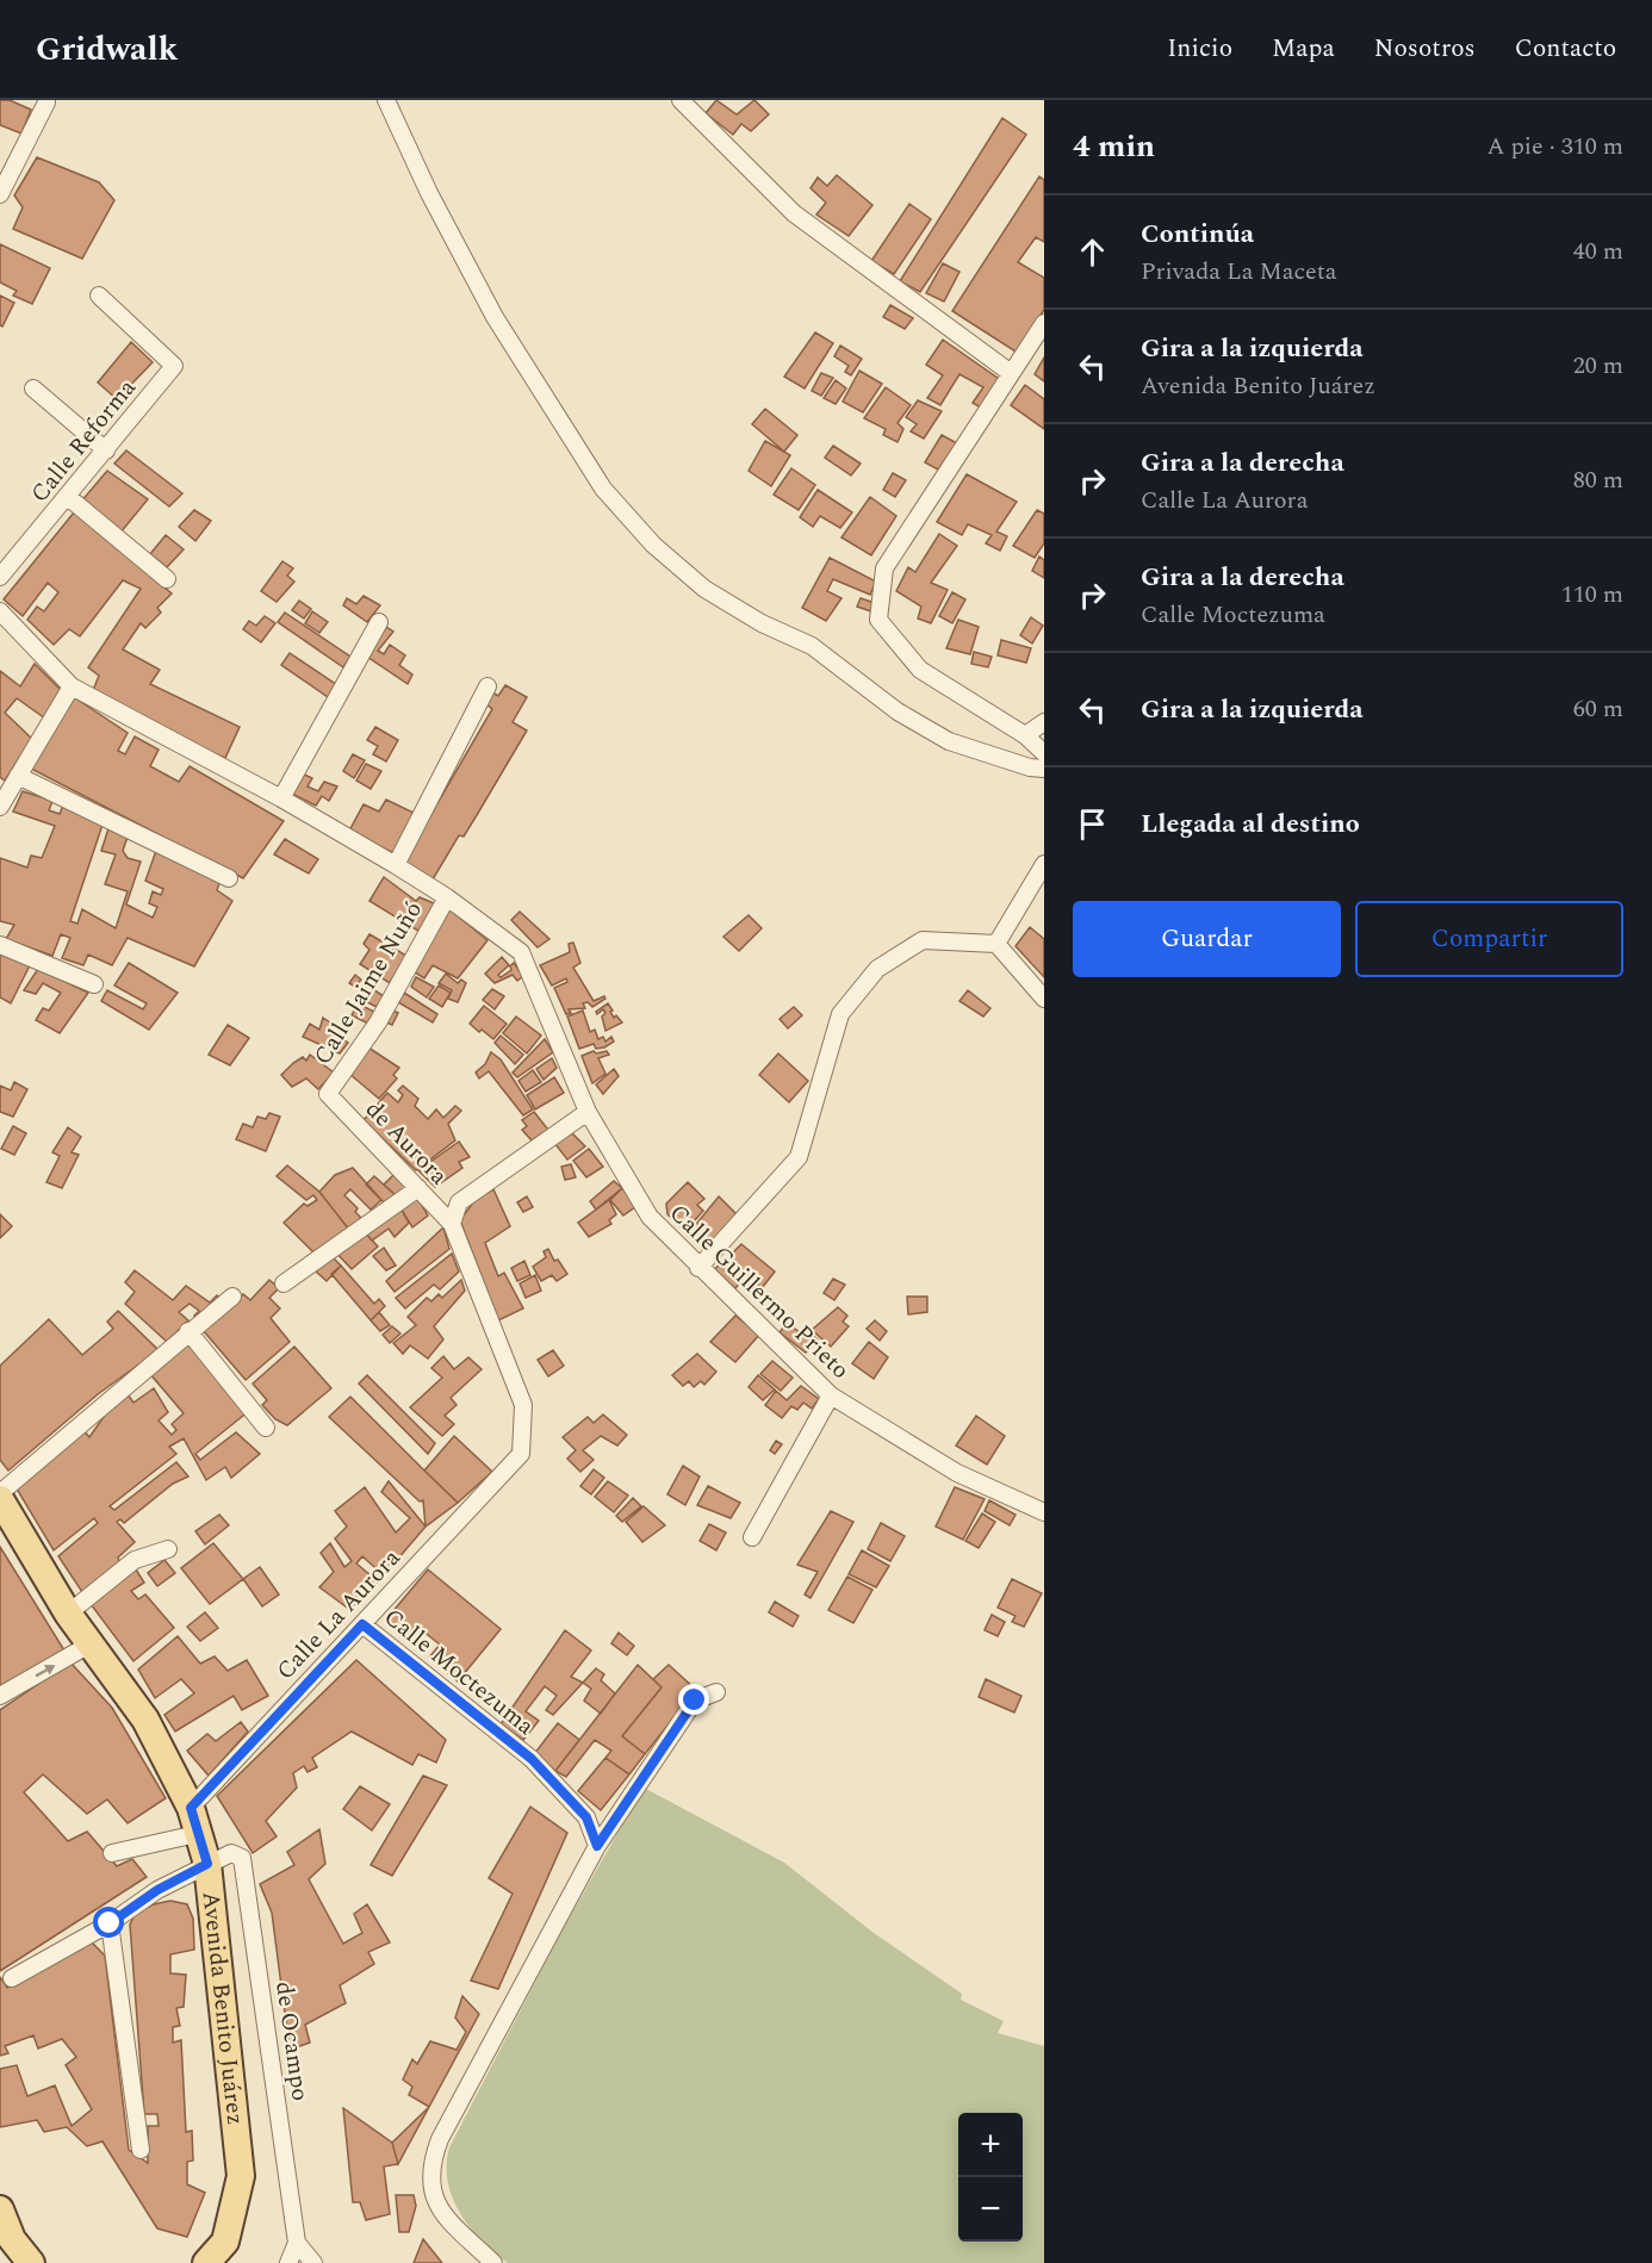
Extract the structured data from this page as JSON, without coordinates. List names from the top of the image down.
{
  "streets": {
    "main road": ["Avenida Benito Juárez"],
    "street": [
      "Calle Reforma",
      "Calle Jaime Nuñó",
      "de Aurora",
      "Calle Guillermo Prieto",
      "Calle La Aurora",
      "Calle Moctezuma",
      "de Ocampo"
    ]
  },
  "crossings": [
    ["Calle Jaime Nuñó", "de Aurora"],
    ["Calle Jaime Nuñó", "Calle Guillermo Prieto"],
    ["de Aurora", "Calle La Aurora"],
    ["Calle La Aurora", "Calle Moctezuma"],
    ["Calle La Aurora", "Avenida Benito Juárez"],
    ["Avenida Benito Juárez", "de Ocampo"]
  ],
  "page": {
    "header": "Gridwalk",
    "nav": [
      "Inicio",
      "Mapa",
      "Nosotros",
      "Contacto"
    ],
    "heading": ["4 min", "A pie · 310 m"],
    "list": [
      ["Continúa", "Privada La Maceta", "40 m"],
      ["Gira a la izquierda", "Avenida Benito Juárez", "20 m"],
      ["Gira a la derecha", "Calle La Aurora", "80 m"],
      ["Gira a la derecha", "Calle Moctezuma", "110 m"],
      ["Gira a la izquierda", "60 m"],
      "Llegada al destino"
    ],
    "buttons": ["Guardar", "Compartir"],
    "map_buttons": ["+", "−"]
  }
}
